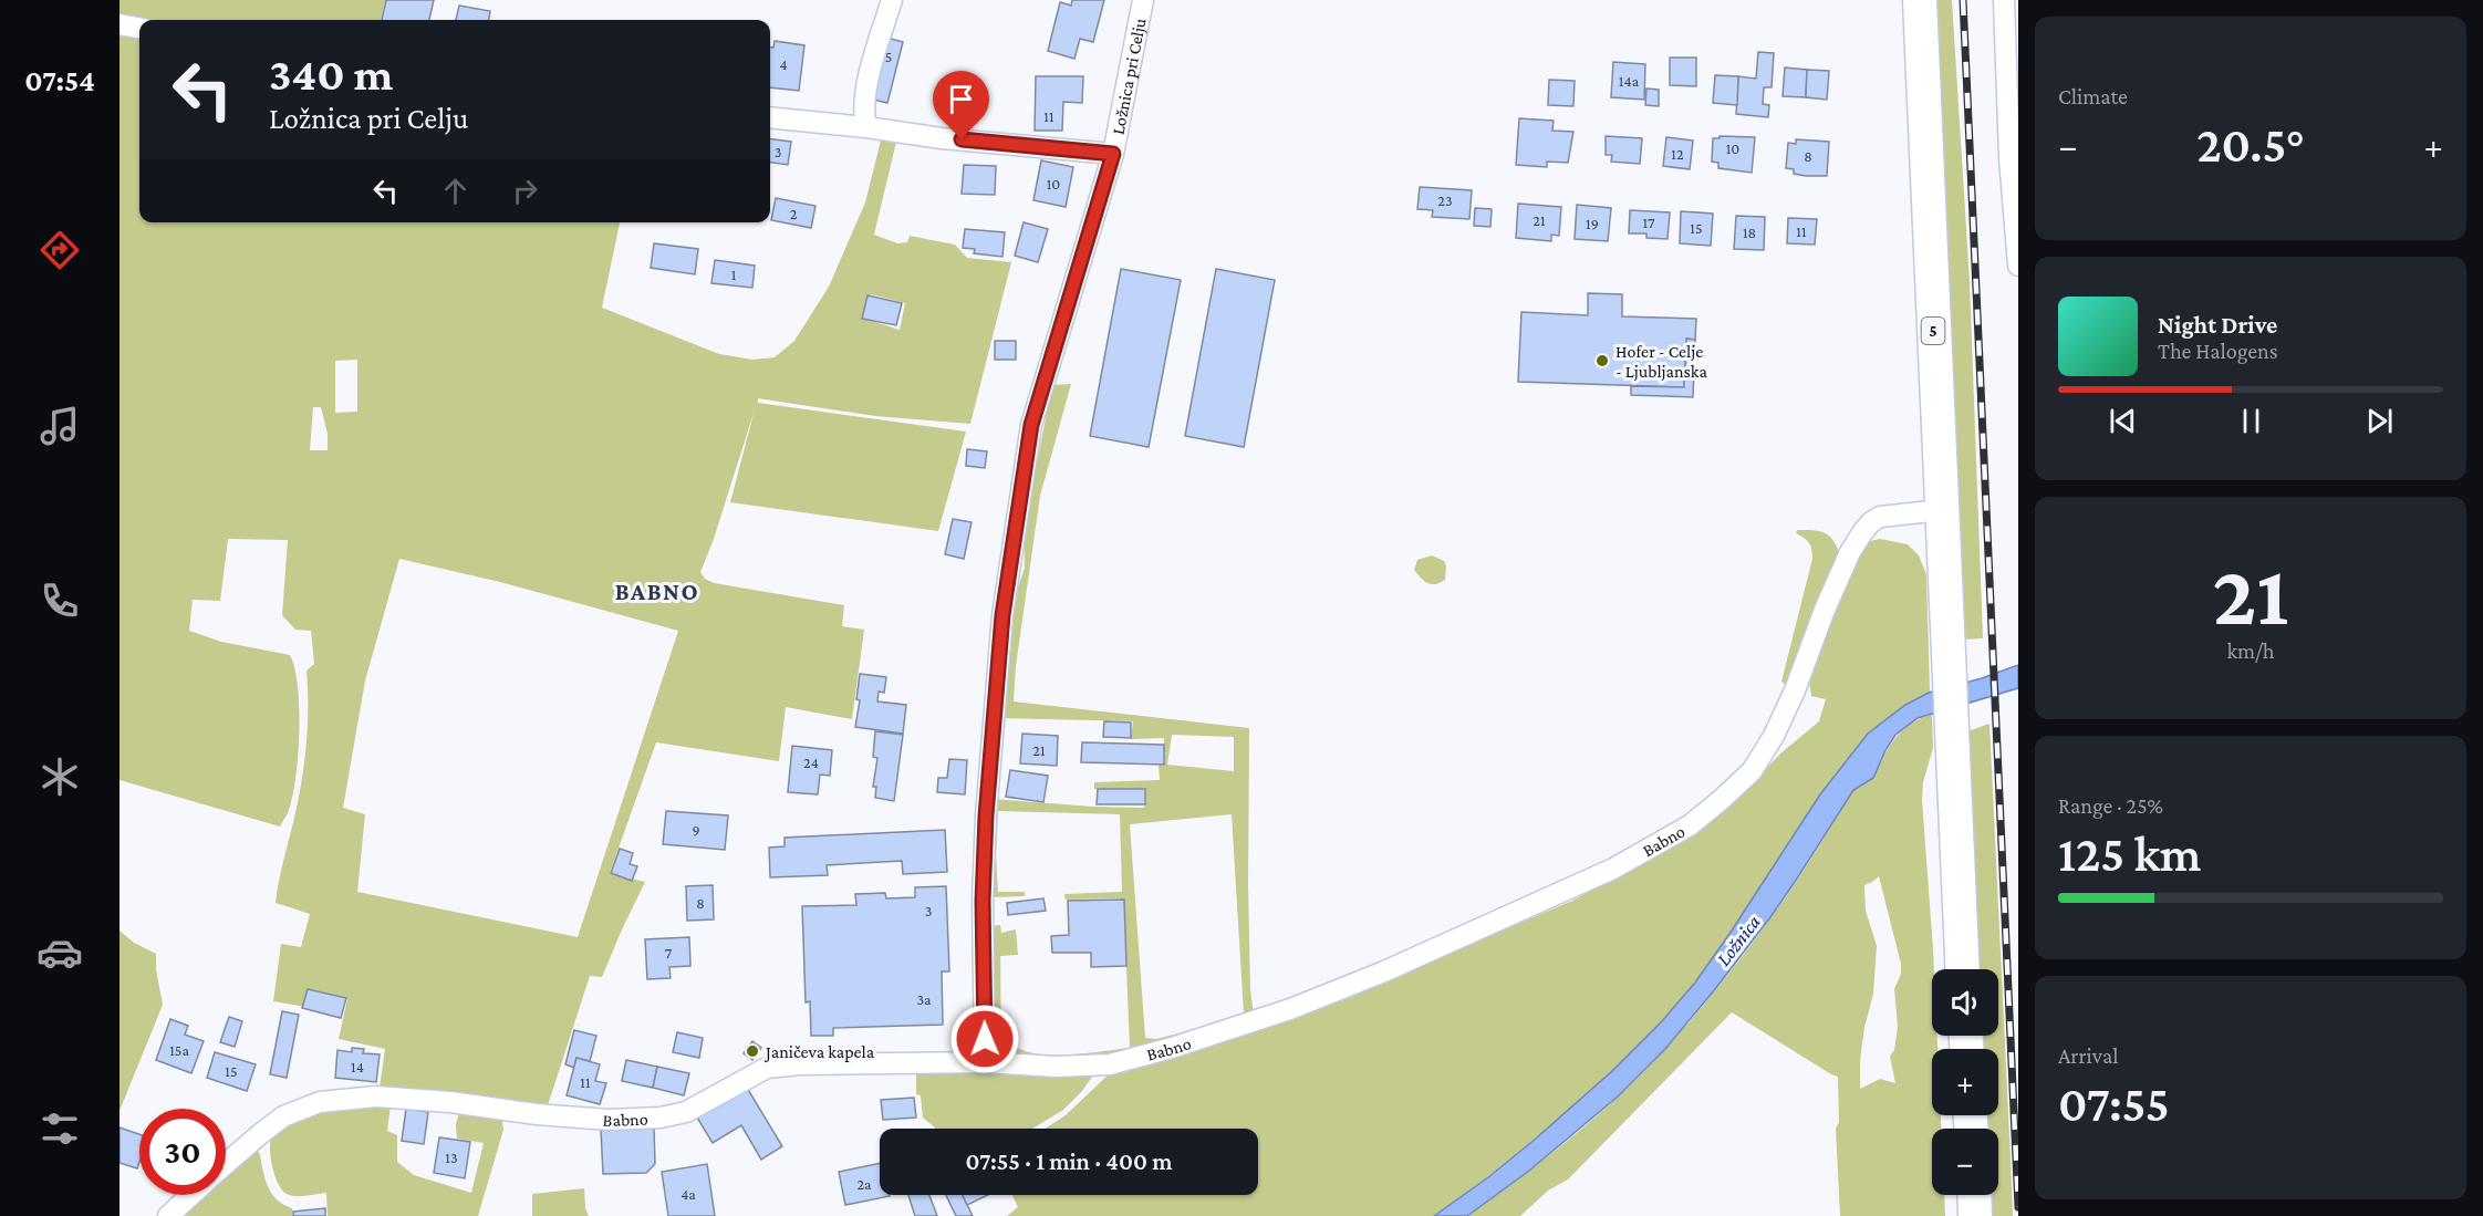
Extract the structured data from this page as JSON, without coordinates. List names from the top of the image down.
{
  "streets": {
    "main road": ["5"],
    "street": ["Ložnica pri Celju", "Babno"]
  },
  "crossings": [
    ["Ložnica pri Celju", "Babno"],
    ["5", "Babno"]
  ],
  "districts": ["BABNO"],
  "water": ["Ložnica"],
  "places": ["Hofer - Celje - Ljubljanska", "Janičeva kapela"],
  "house_numbers": [
    "5",
    "4",
    "14a",
    "11",
    "10",
    "3",
    "12",
    "8",
    "10",
    "23",
    "2",
    "21",
    "17",
    "19",
    "15",
    "11",
    "18",
    "1",
    "21",
    "24",
    "9",
    "8",
    "3",
    "7",
    "3a",
    "15a",
    "14",
    "15",
    "11",
    "13",
    "2a",
    "4a"
  ],
  "page": {
    "tabs": "07:54",
    "tile": [
      "Climate",
      ["21", "km/h"],
      ["Range · 25%", "125 km"],
      ["Arrival", "07:55"]
    ],
    "turn": ["340 m", "Ložnica pri Celju"],
    "heat": ["−", "20.5°", "+"],
    "song": ["Night Drive", "The Halogens"],
    "map_buttons": ["+", "−"],
    "limit": "30",
    "trip": "07:55 · 1 min · 400 m"
  }
}
